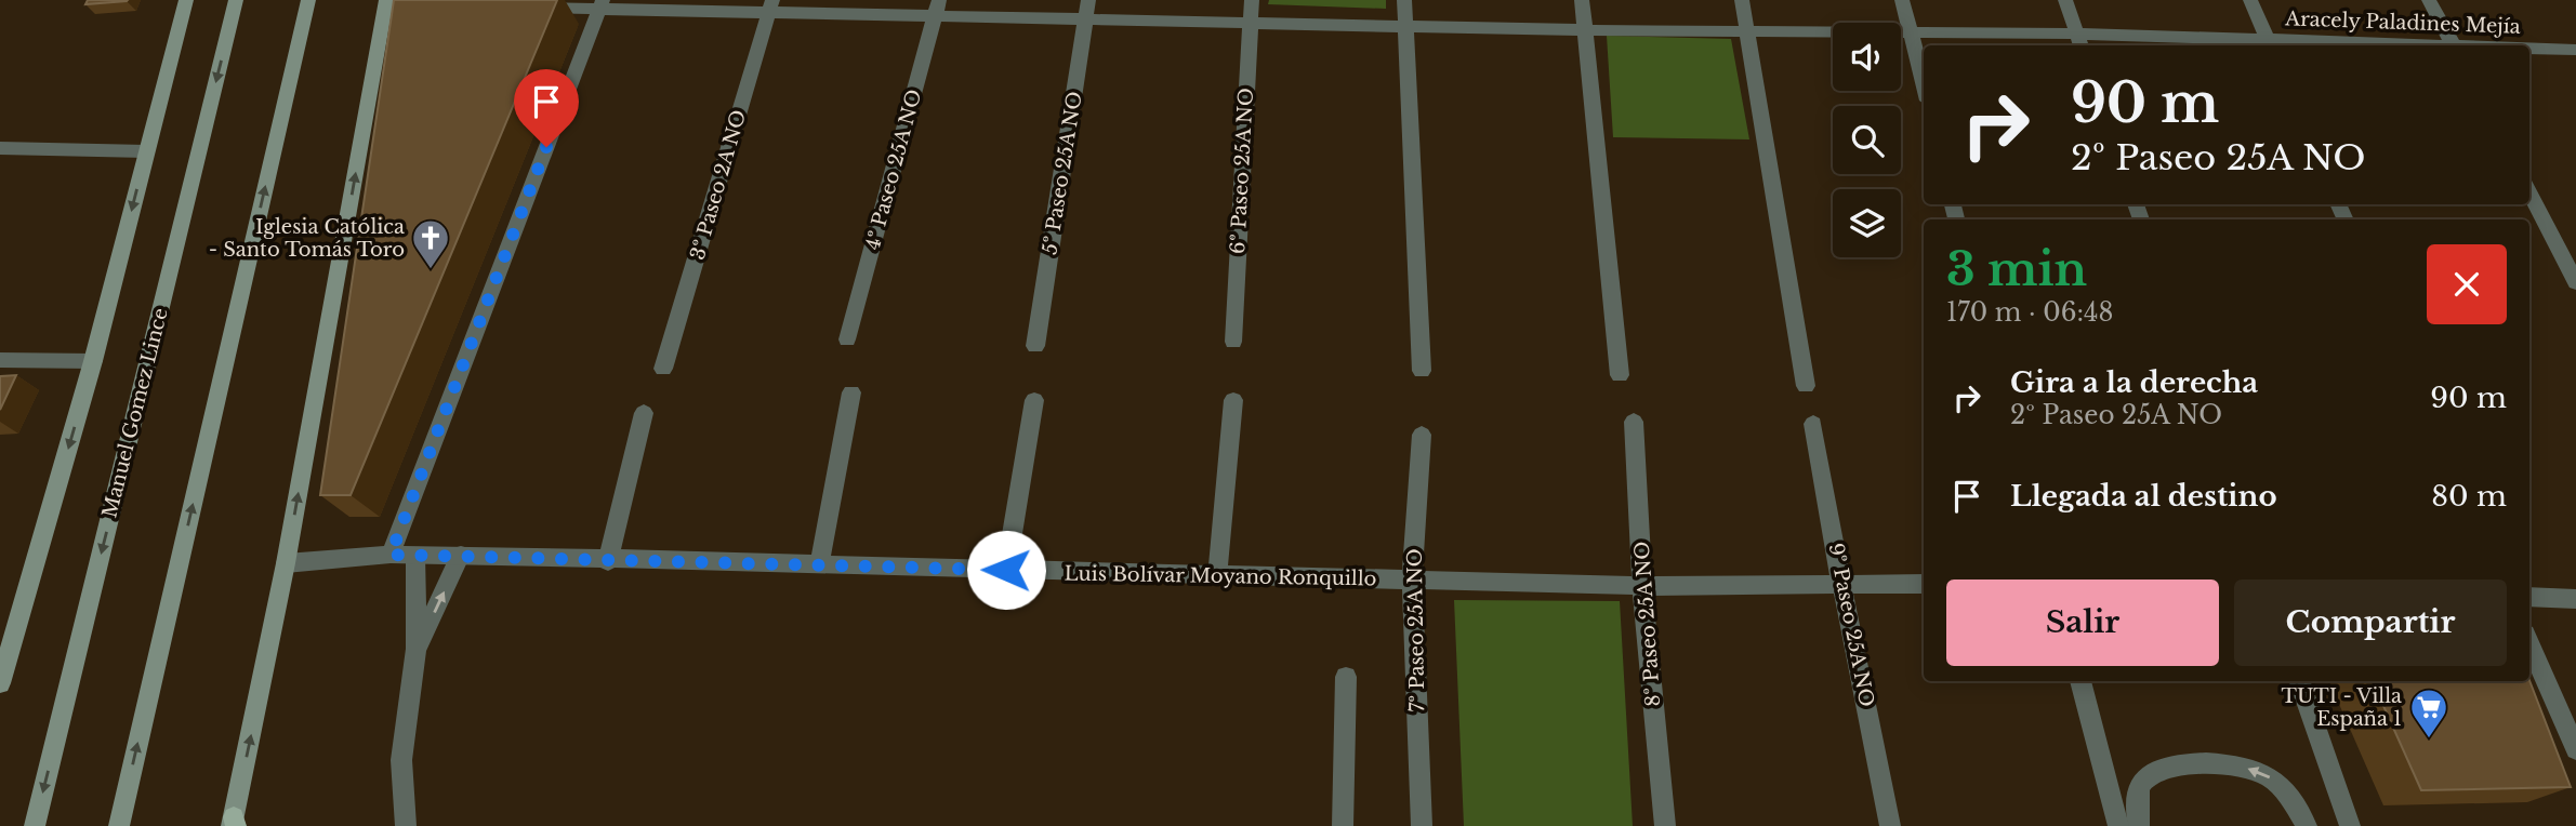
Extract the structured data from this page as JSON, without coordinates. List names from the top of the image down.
{
  "streets": {
    "main road": ["Manuel Gomez Lince"],
    "street": [
      "Aracely Paladines Mejía",
      "4º Paseo 25A NO",
      "6º Paseo 25A NO",
      "5º Paseo 25A NO",
      "3º Paseo 2A NO",
      "Luis Bolívar Moyano Ronquillo",
      "8º Paseo 25A NO",
      "9º Paseo 25A NO",
      "7º Paseo 25A NO"
    ]
  },
  "crossings": [
    ["Aracely Paladines Mejía", "4º Paseo 25A NO"],
    ["Aracely Paladines Mejía", "6º Paseo 25A NO"],
    ["Aracely Paladines Mejía", "5º Paseo 25A NO"],
    ["Aracely Paladines Mejía", "3º Paseo 2A NO"],
    ["Luis Bolívar Moyano Ronquillo", "8º Paseo 25A NO"],
    ["Luis Bolívar Moyano Ronquillo", "9º Paseo 25A NO"],
    ["Luis Bolívar Moyano Ronquillo", "7º Paseo 25A NO"]
  ],
  "places": {
    "church": ["Iglesia Católica - Santo Tomás Toro"],
    "supermarket": ["TUTI - Villa España 1"]
  },
  "page": {
    "turn": ["90 m", "2º Paseo 25A NO"],
    "heading": ["3 min", "170 m · 06:48"],
    "list": [
      {
        "name": "Gira a la derecha",
        "note": "2º Paseo 25A NO",
        "value": "90 m"
      },
      {
        "name": "Llegada al destino",
        "value": "80 m"
      }
    ],
    "buttons": ["Salir", "Compartir"]
  }
}
